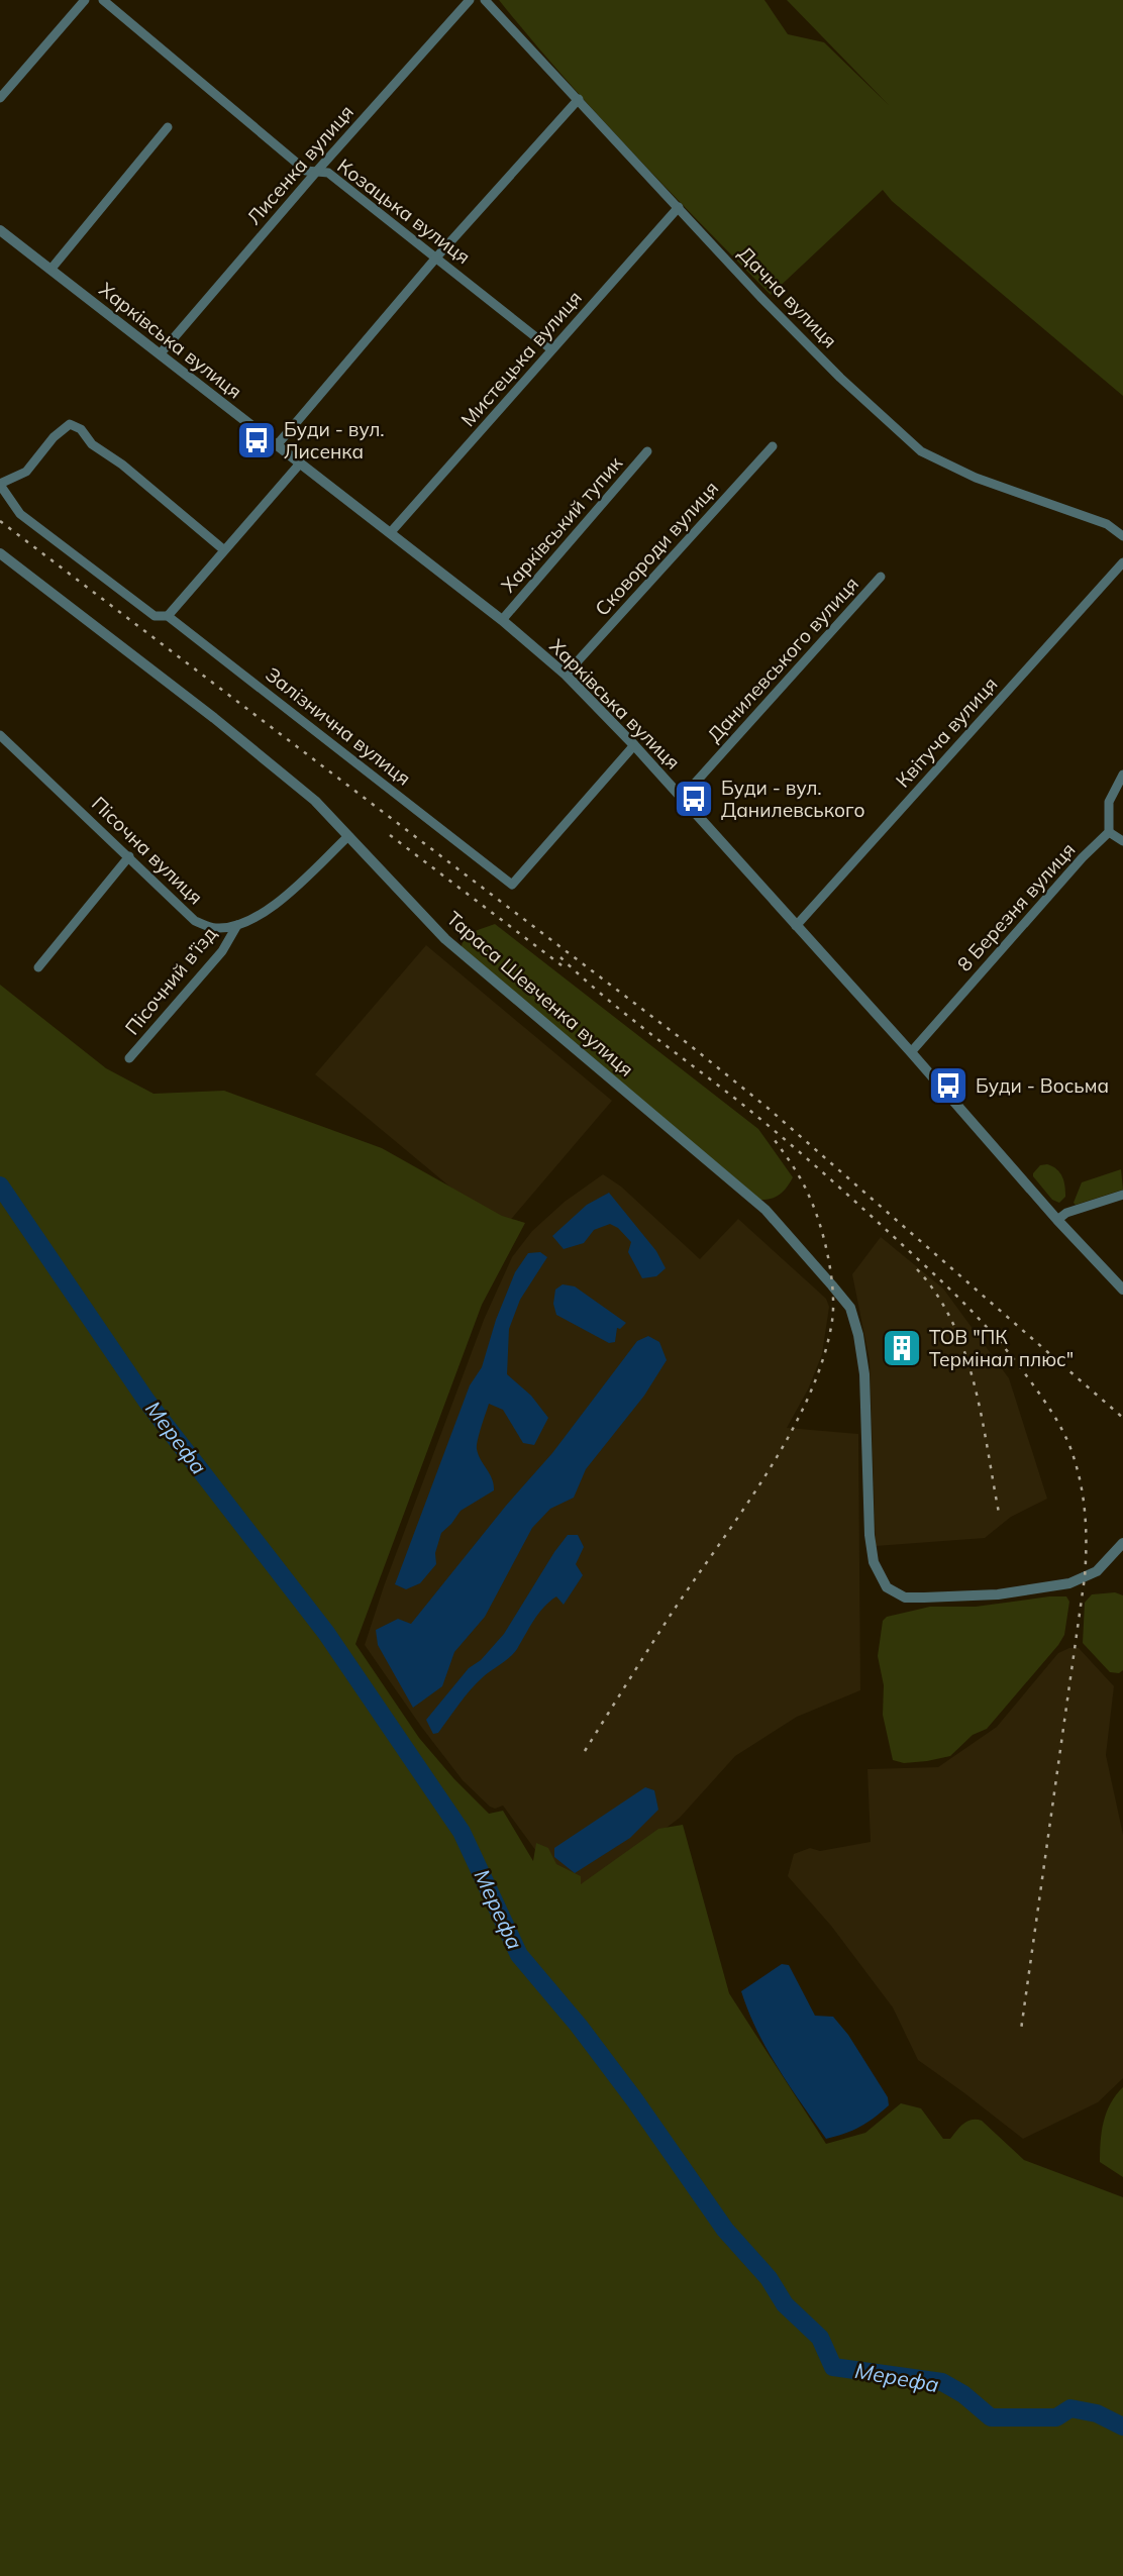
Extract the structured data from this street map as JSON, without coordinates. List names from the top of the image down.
{
  "streets": {
    "street": [
      "Лисенка вулиця",
      "Козацька вулиця",
      "Дачна вулиця",
      "Харківська вулиця",
      "Мистецька вулиця",
      "Харківський тупик",
      "Сковороди вулиця",
      "Данилевського вулиця",
      "Залізнична вулиця",
      "Квітуча вулиця",
      "Пісочна вулиця",
      "8 Березня вулиця",
      "Пісочний в’їзд",
      "Тараса Шевченка вулиця"
    ]
  },
  "crossings": [
    ["Лисенка вулиця", "Козацька вулиця"],
    ["Лисенка вулиця", "Харківська вулиця"],
    ["Козацька вулиця", "Мистецька вулиця"],
    ["Дачна вулиця", "Мистецька вулиця"],
    ["Харківська вулиця", "Мистецька вулиця"],
    ["Харківська вулиця", "Харківський тупик"],
    ["Харківська вулиця", "Сковороди вулиця"],
    ["Харківська вулиця", "Данилевського вулиця"],
    ["Харківська вулиця", "Залізнична вулиця"],
    ["Харківська вулиця", "Квітуча вулиця"],
    ["Харківська вулиця", "8 Березня вулиця"],
    ["Пісочна вулиця", "Пісочний в’їзд"],
    ["Пісочна вулиця", "Тараса Шевченка вулиця"]
  ],
  "water": ["Мерефа"],
  "places": {
    "bus stop": ["Буди - вул. Лисенка", "Буди - вул. Данилевського", "Буди - Восьма"],
    "building": ["ТОВ \"ПК Термінал плюс\""]
  }
}
